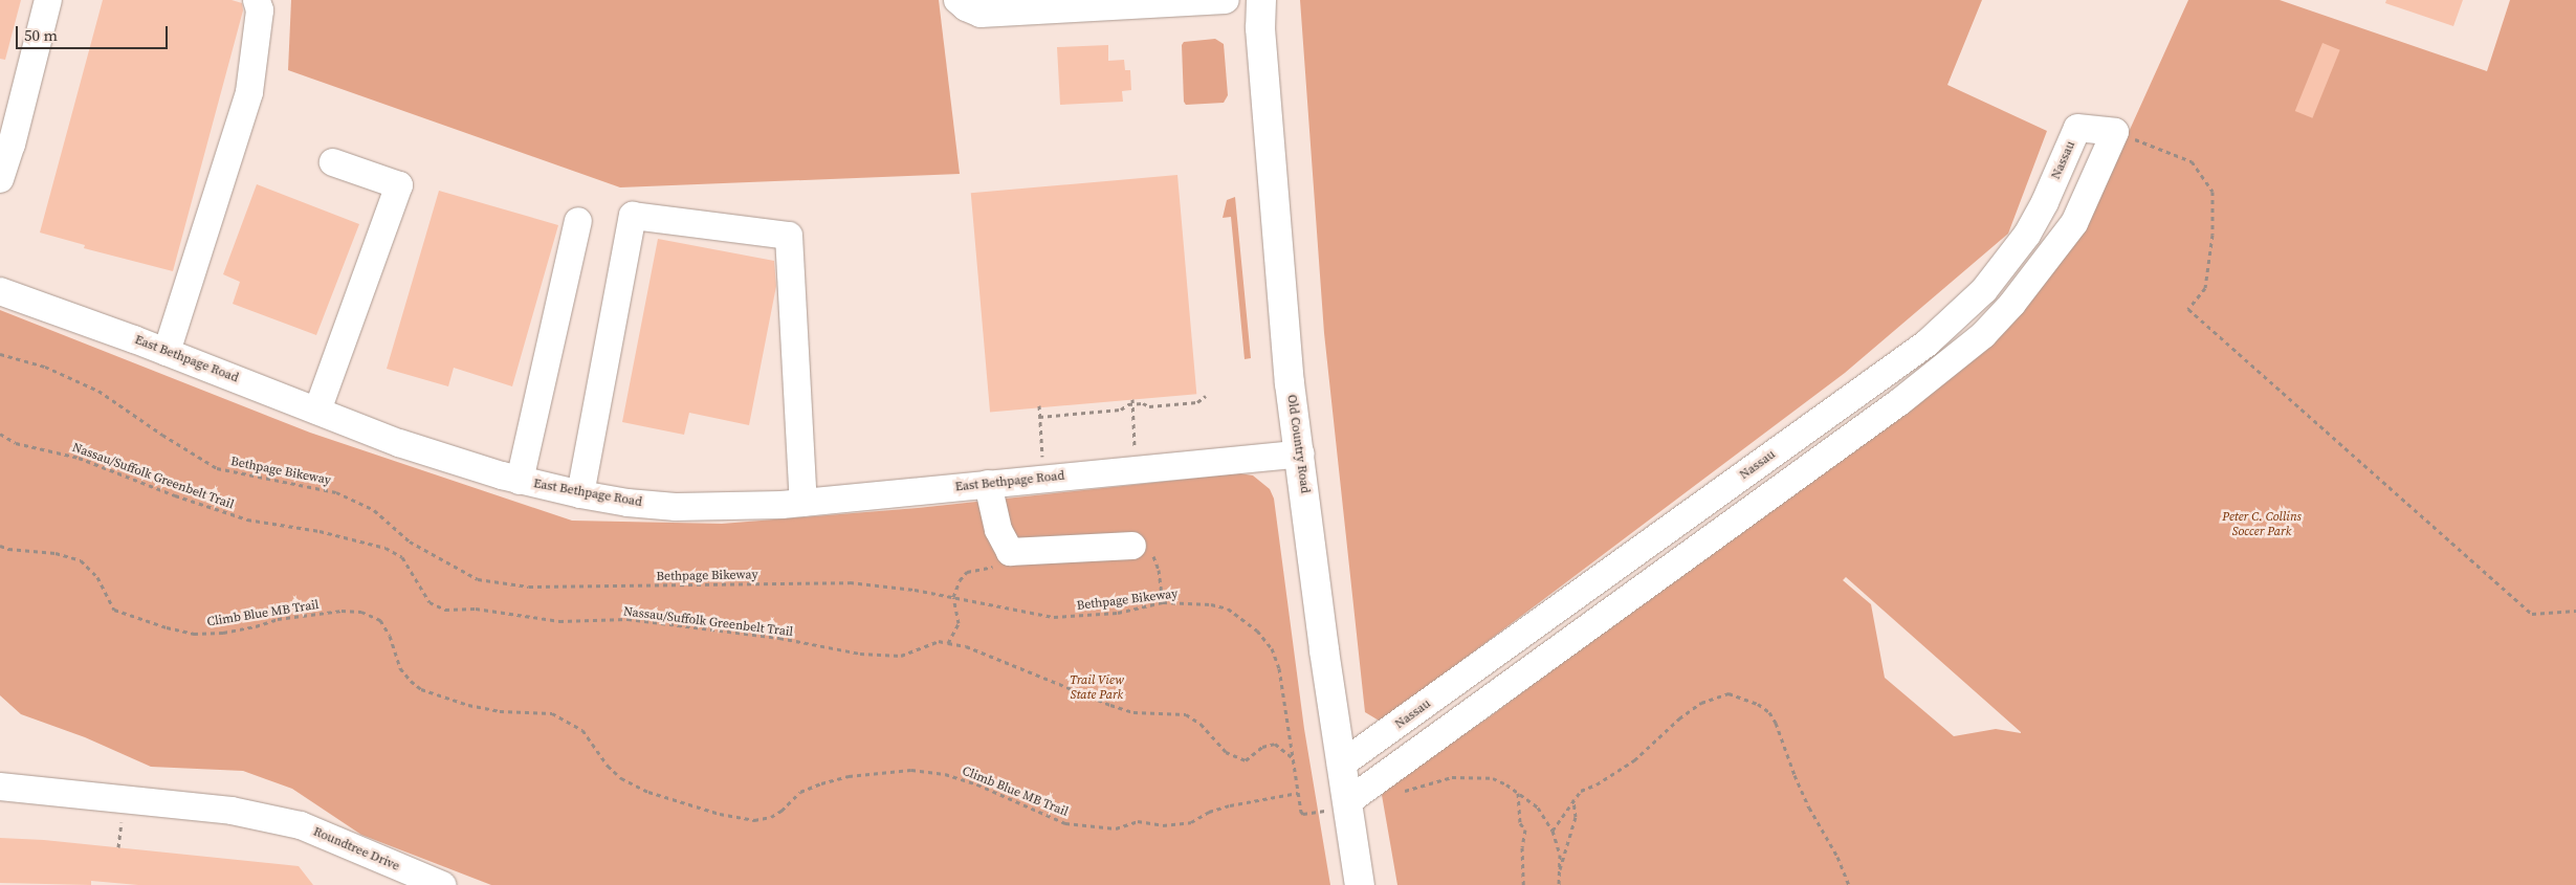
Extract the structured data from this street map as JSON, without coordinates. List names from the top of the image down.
{
  "streets": {
    "main road": ["Old Country Road"],
    "street": ["Nassau", "East Bethpage Road", "Roundtree Drive"],
    "path": ["Bethpage Bikeway", "Nassau/Suffolk Greenbelt Trail", "Climb Blue MB Trail"]
  },
  "crossings": [
    ["Nassau", "Old Country Road"],
    ["East Bethpage Road", "Old Country Road"],
    ["Bethpage Bikeway", "Nassau/Suffolk Greenbelt Trail"],
    ["Bethpage Bikeway", "Climb Blue MB Trail"]
  ],
  "parks": ["Peter C. Collins Soccer Park", "Trail View State Park"],
  "scale_bar": "50 m"
}
